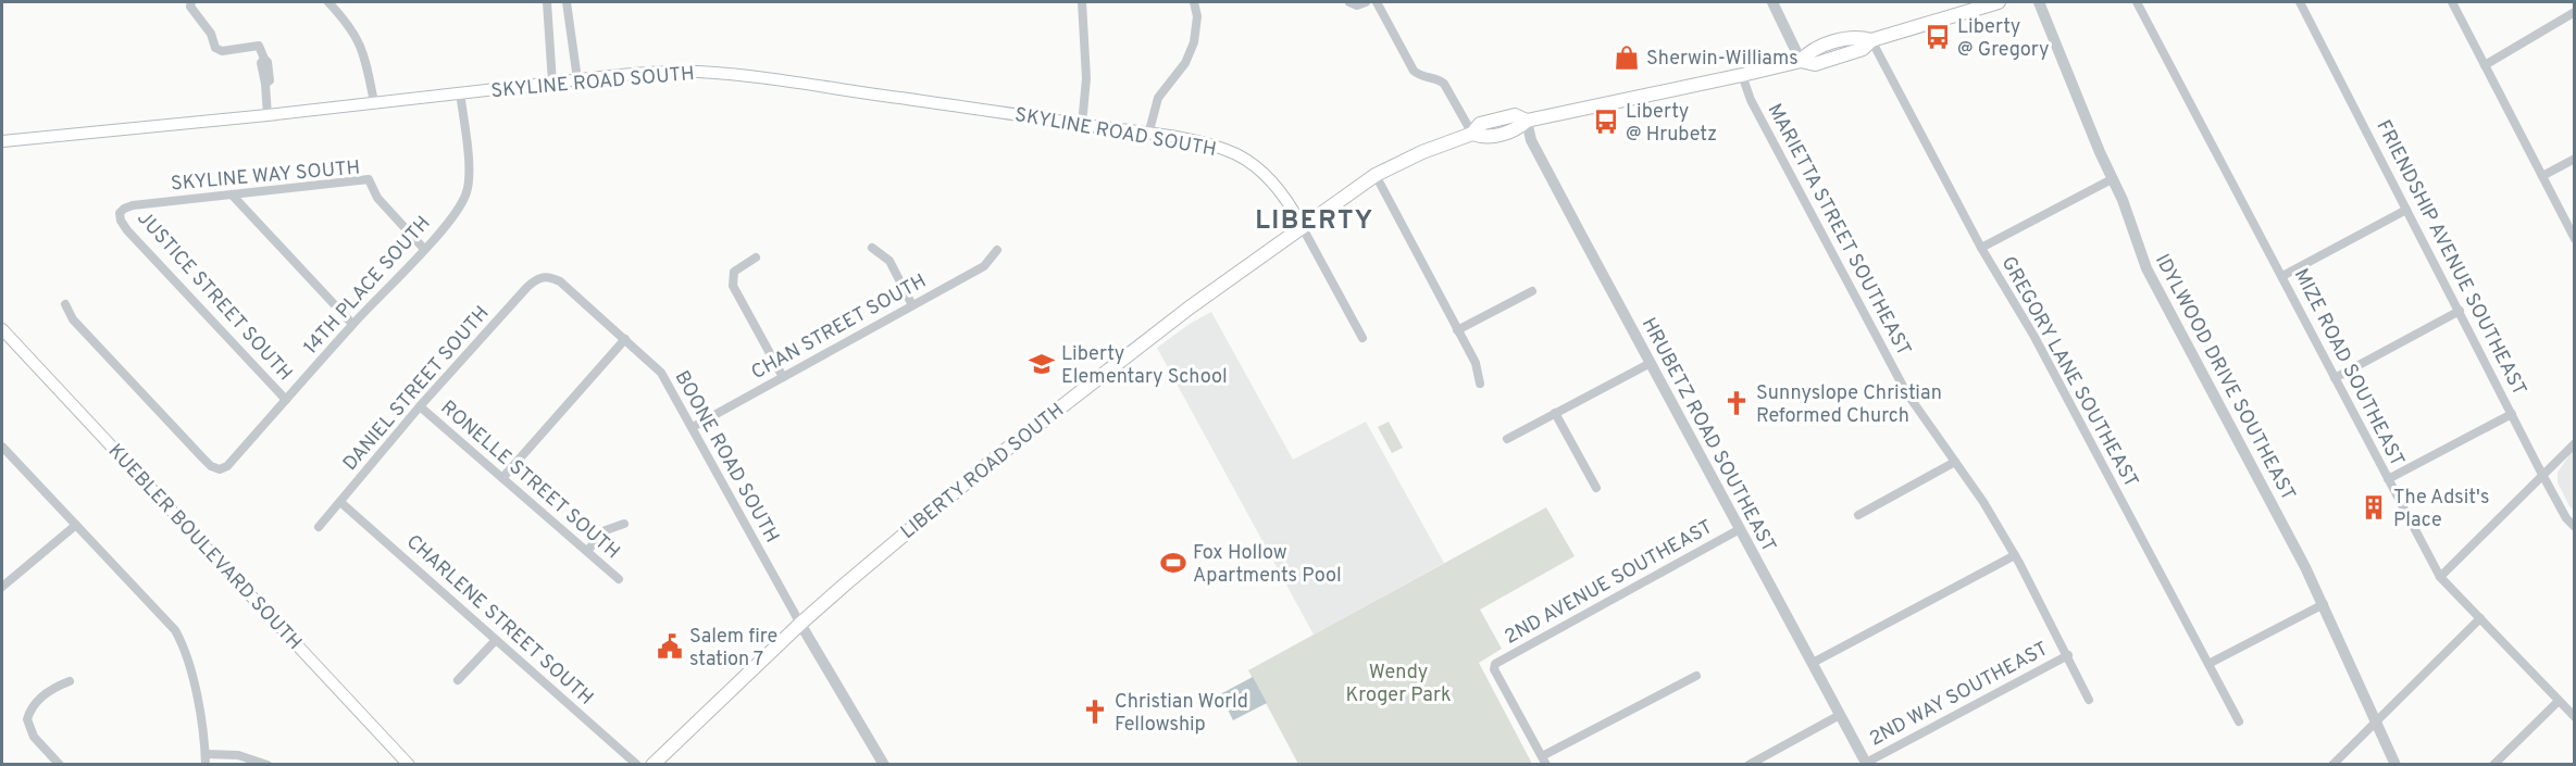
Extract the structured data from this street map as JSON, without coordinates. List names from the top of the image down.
{
  "streets": {
    "main road": ["SKYLINE ROAD SOUTH", "LIBERTY ROAD SOUTH", "KUEBLER BOULEVARD SOUTH"],
    "street": [
      "SKYLINE WAY SOUTH",
      "MARIETTA STREET SOUTHEAST",
      "FRIENDSHIP AVENUE SOUTHEAST",
      "14TH PLACE SOUTH",
      "JUSTICE STREET SOUTH",
      "CHAN STREET SOUTH",
      "MIZE ROAD SOUTHEAST",
      "GREGORY LANE SOUTHEAST",
      "IDYLWOOD DRIVE SOUTHEAST",
      "DANIEL STREET SOUTH",
      "HRUBETZ ROAD SOUTHEAST",
      "BOONE ROAD SOUTH",
      "RONELLE STREET SOUTH",
      "2ND AVENUE SOUTHEAST",
      "CHARLENE STREET SOUTH",
      "2ND WAY SOUTHEAST"
    ]
  },
  "crossings": [
    ["SKYLINE ROAD SOUTH", "14TH PLACE SOUTH"],
    ["SKYLINE ROAD SOUTH", "LIBERTY ROAD SOUTH"],
    ["SKYLINE WAY SOUTH", "14TH PLACE SOUTH"],
    ["SKYLINE WAY SOUTH", "JUSTICE STREET SOUTH"],
    ["MARIETTA STREET SOUTHEAST", "LIBERTY ROAD SOUTH"],
    ["MARIETTA STREET SOUTHEAST", "2ND WAY SOUTHEAST"],
    ["14TH PLACE SOUTH", "JUSTICE STREET SOUTH"],
    ["CHAN STREET SOUTH", "BOONE ROAD SOUTH"],
    ["GREGORY LANE SOUTHEAST", "LIBERTY ROAD SOUTH"],
    ["DANIEL STREET SOUTH", "BOONE ROAD SOUTH"],
    ["DANIEL STREET SOUTH", "RONELLE STREET SOUTH"],
    ["DANIEL STREET SOUTH", "CHARLENE STREET SOUTH"],
    ["HRUBETZ ROAD SOUTHEAST", "LIBERTY ROAD SOUTH"],
    ["HRUBETZ ROAD SOUTHEAST", "2ND AVENUE SOUTHEAST"],
    ["HRUBETZ ROAD SOUTHEAST", "2ND WAY SOUTHEAST"],
    ["BOONE ROAD SOUTH", "LIBERTY ROAD SOUTH"]
  ],
  "districts": ["LIBERTY"],
  "parks": ["Wendy Kroger Park"],
  "places": {
    "bus stop": ["Liberty @ Gregory", "Liberty @ Hrubetz"],
    "shop": ["Sherwin-Williams"],
    "school or university": ["Liberty Elementary School"],
    "church": ["Sunnyslope Christian Reformed Church", "Christian World Fellowship"],
    "building": ["The Adsit's Place"],
    "sports": ["Fox Hollow Apartments Pool"],
    "public building": ["Salem fire station 7"]
  }
}
